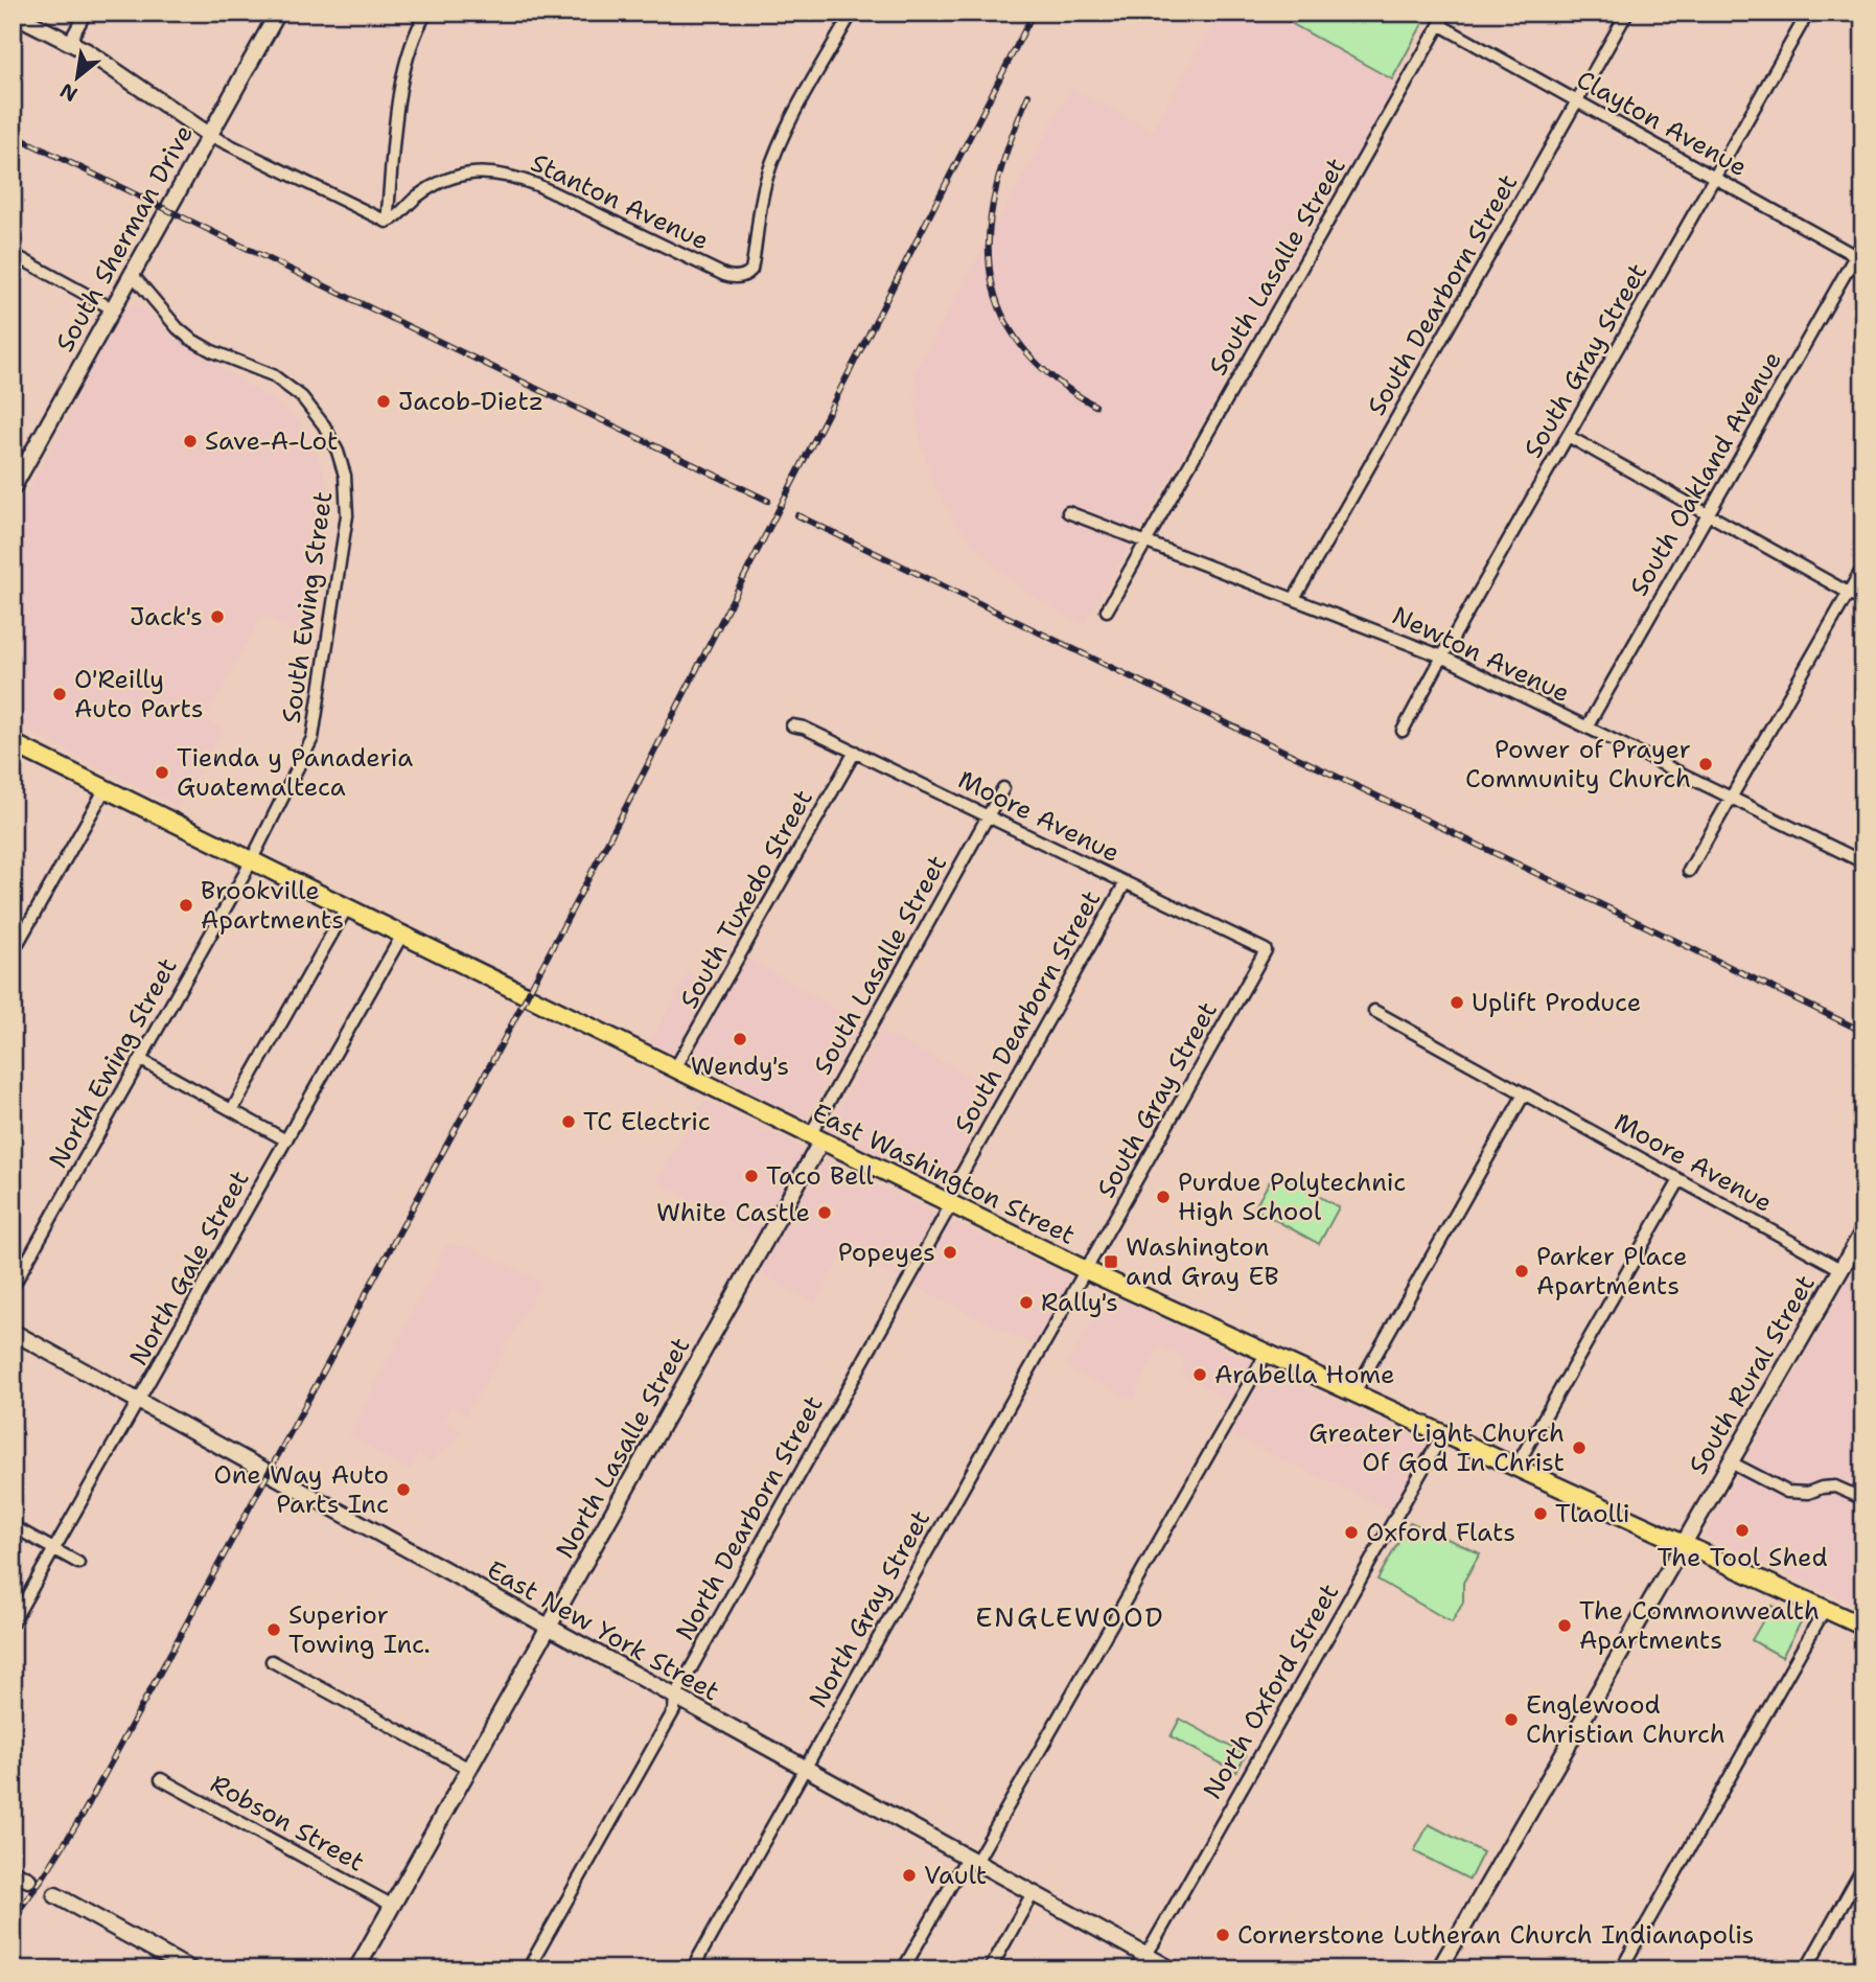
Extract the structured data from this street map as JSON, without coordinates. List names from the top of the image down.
{
  "streets": {
    "main road": [
      "South Sherman Drive",
      "East Washington Street",
      "South Rural Street",
      "North Lasalle Street",
      "East New York Street"
    ],
    "street": [
      "Clayton Avenue",
      "Stanton Avenue",
      "South Lasalle Street",
      "South Dearborn Street",
      "South Gray Street",
      "South Oakland Avenue",
      "South Ewing Street",
      "Newton Avenue",
      "Moore Avenue",
      "South Tuxedo Street",
      "North Ewing Street",
      "North Gale Street",
      "North Dearborn Street",
      "North Gray Street",
      "North Oxford Street",
      "Robson Street"
    ]
  },
  "crossings": [
    ["Clayton Avenue", "South Lasalle Street"],
    ["Clayton Avenue", "South Dearborn Street"],
    ["Clayton Avenue", "South Gray Street"],
    ["Clayton Avenue", "South Oakland Avenue"],
    ["South Sherman Drive", "South Ewing Street"],
    ["South Lasalle Street", "Newton Avenue"],
    ["South Lasalle Street", "Moore Avenue"],
    ["South Lasalle Street", "East Washington Street"],
    ["South Lasalle Street", "North Lasalle Street"],
    ["South Dearborn Street", "Newton Avenue"],
    ["South Dearborn Street", "Moore Avenue"],
    ["South Dearborn Street", "East Washington Street"],
    ["South Dearborn Street", "North Dearborn Street"],
    ["South Gray Street", "Newton Avenue"],
    ["South Gray Street", "Moore Avenue"],
    ["South Gray Street", "East Washington Street"],
    ["South Gray Street", "North Gray Street"],
    ["South Oakland Avenue", "Newton Avenue"],
    ["South Ewing Street", "North Ewing Street"],
    ["South Ewing Street", "East Washington Street"],
    ["Moore Avenue", "South Tuxedo Street"],
    ["Moore Avenue", "South Rural Street"],
    ["South Tuxedo Street", "East Washington Street"],
    ["North Ewing Street", "East Washington Street"],
    ["East Washington Street", "North Gale Street"],
    ["East Washington Street", "South Rural Street"],
    ["East Washington Street", "North Lasalle Street"],
    ["East Washington Street", "North Dearborn Street"],
    ["East Washington Street", "North Gray Street"],
    ["East Washington Street", "North Oxford Street"],
    ["North Gale Street", "East New York Street"],
    ["North Lasalle Street", "East New York Street"],
    ["North Lasalle Street", "Robson Street"],
    ["North Dearborn Street", "East New York Street"],
    ["North Gray Street", "East New York Street"],
    ["East New York Street", "North Oxford Street"]
  ],
  "districts": ["ENGLEWOOD"],
  "places": {
    "other": [
      "Jacob-Dietz",
      "Save-A-Lot",
      "Jack's",
      "O'Reilly Auto Parts",
      "Power of Prayer Community Church",
      "Tienda y Panaderia Guatemalteca",
      "Brookville Apartments",
      "Uplift Produce",
      "Wendy's",
      "TC Electric",
      "Taco Bell",
      "Purdue Polytechnic High School",
      "White Castle",
      "Popeyes",
      "Parker Place Apartments",
      "Rally's",
      "Arabella Home",
      "Greater Light Church Of God In Christ",
      "One Way Auto Parts Inc",
      "Tlaolli",
      "The Tool Shed",
      "Oxford Flats",
      "The Commonwealth Apartments",
      "Superior Towing Inc.",
      "Englewood Christian Church",
      "Vault",
      "Cornerstone Lutheran Church Indianapolis"
    ],
    "transit": ["Washington and Gray EB"]
  },
  "north": "bottom left"
}
